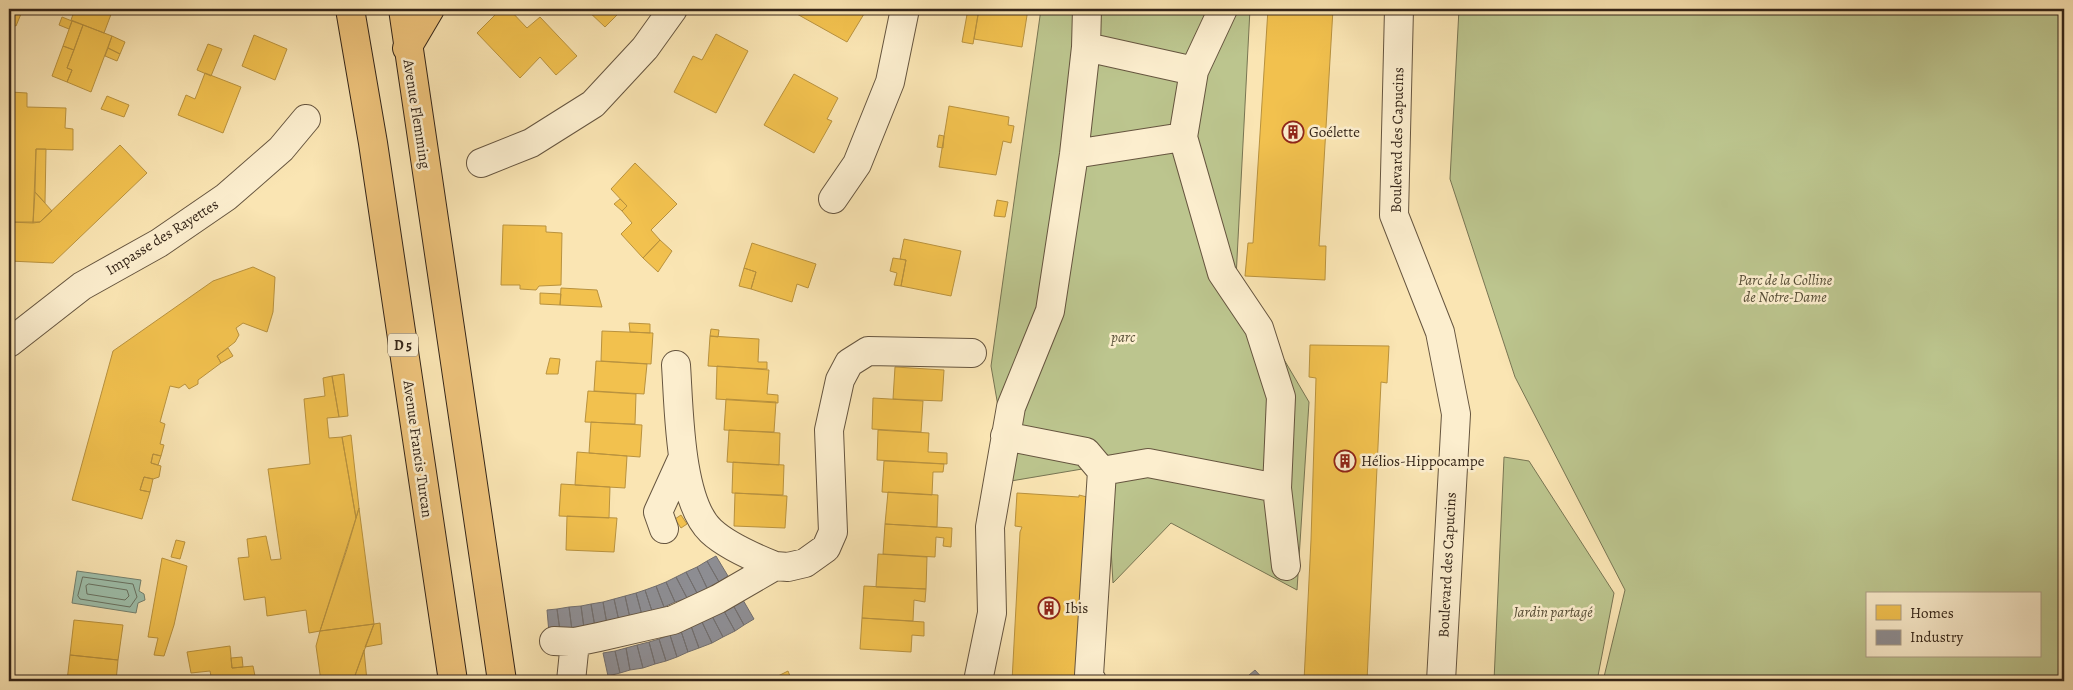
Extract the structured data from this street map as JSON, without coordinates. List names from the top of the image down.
{
  "streets": {
    "main road": ["Avenue Flemming", "D 5", "Avenue Francis Turcan"],
    "street": ["Boulevard des Capucins", "Impasse des Rayettes"]
  },
  "parks": ["Parc de la Colline de Notre-Dame", "parc", "Jardin partagé"],
  "places": {
    "building": ["Goélette", "Hélios-Hippocampe", "Ibis"]
  },
  "legend": ["Homes", "Industry"]
}
